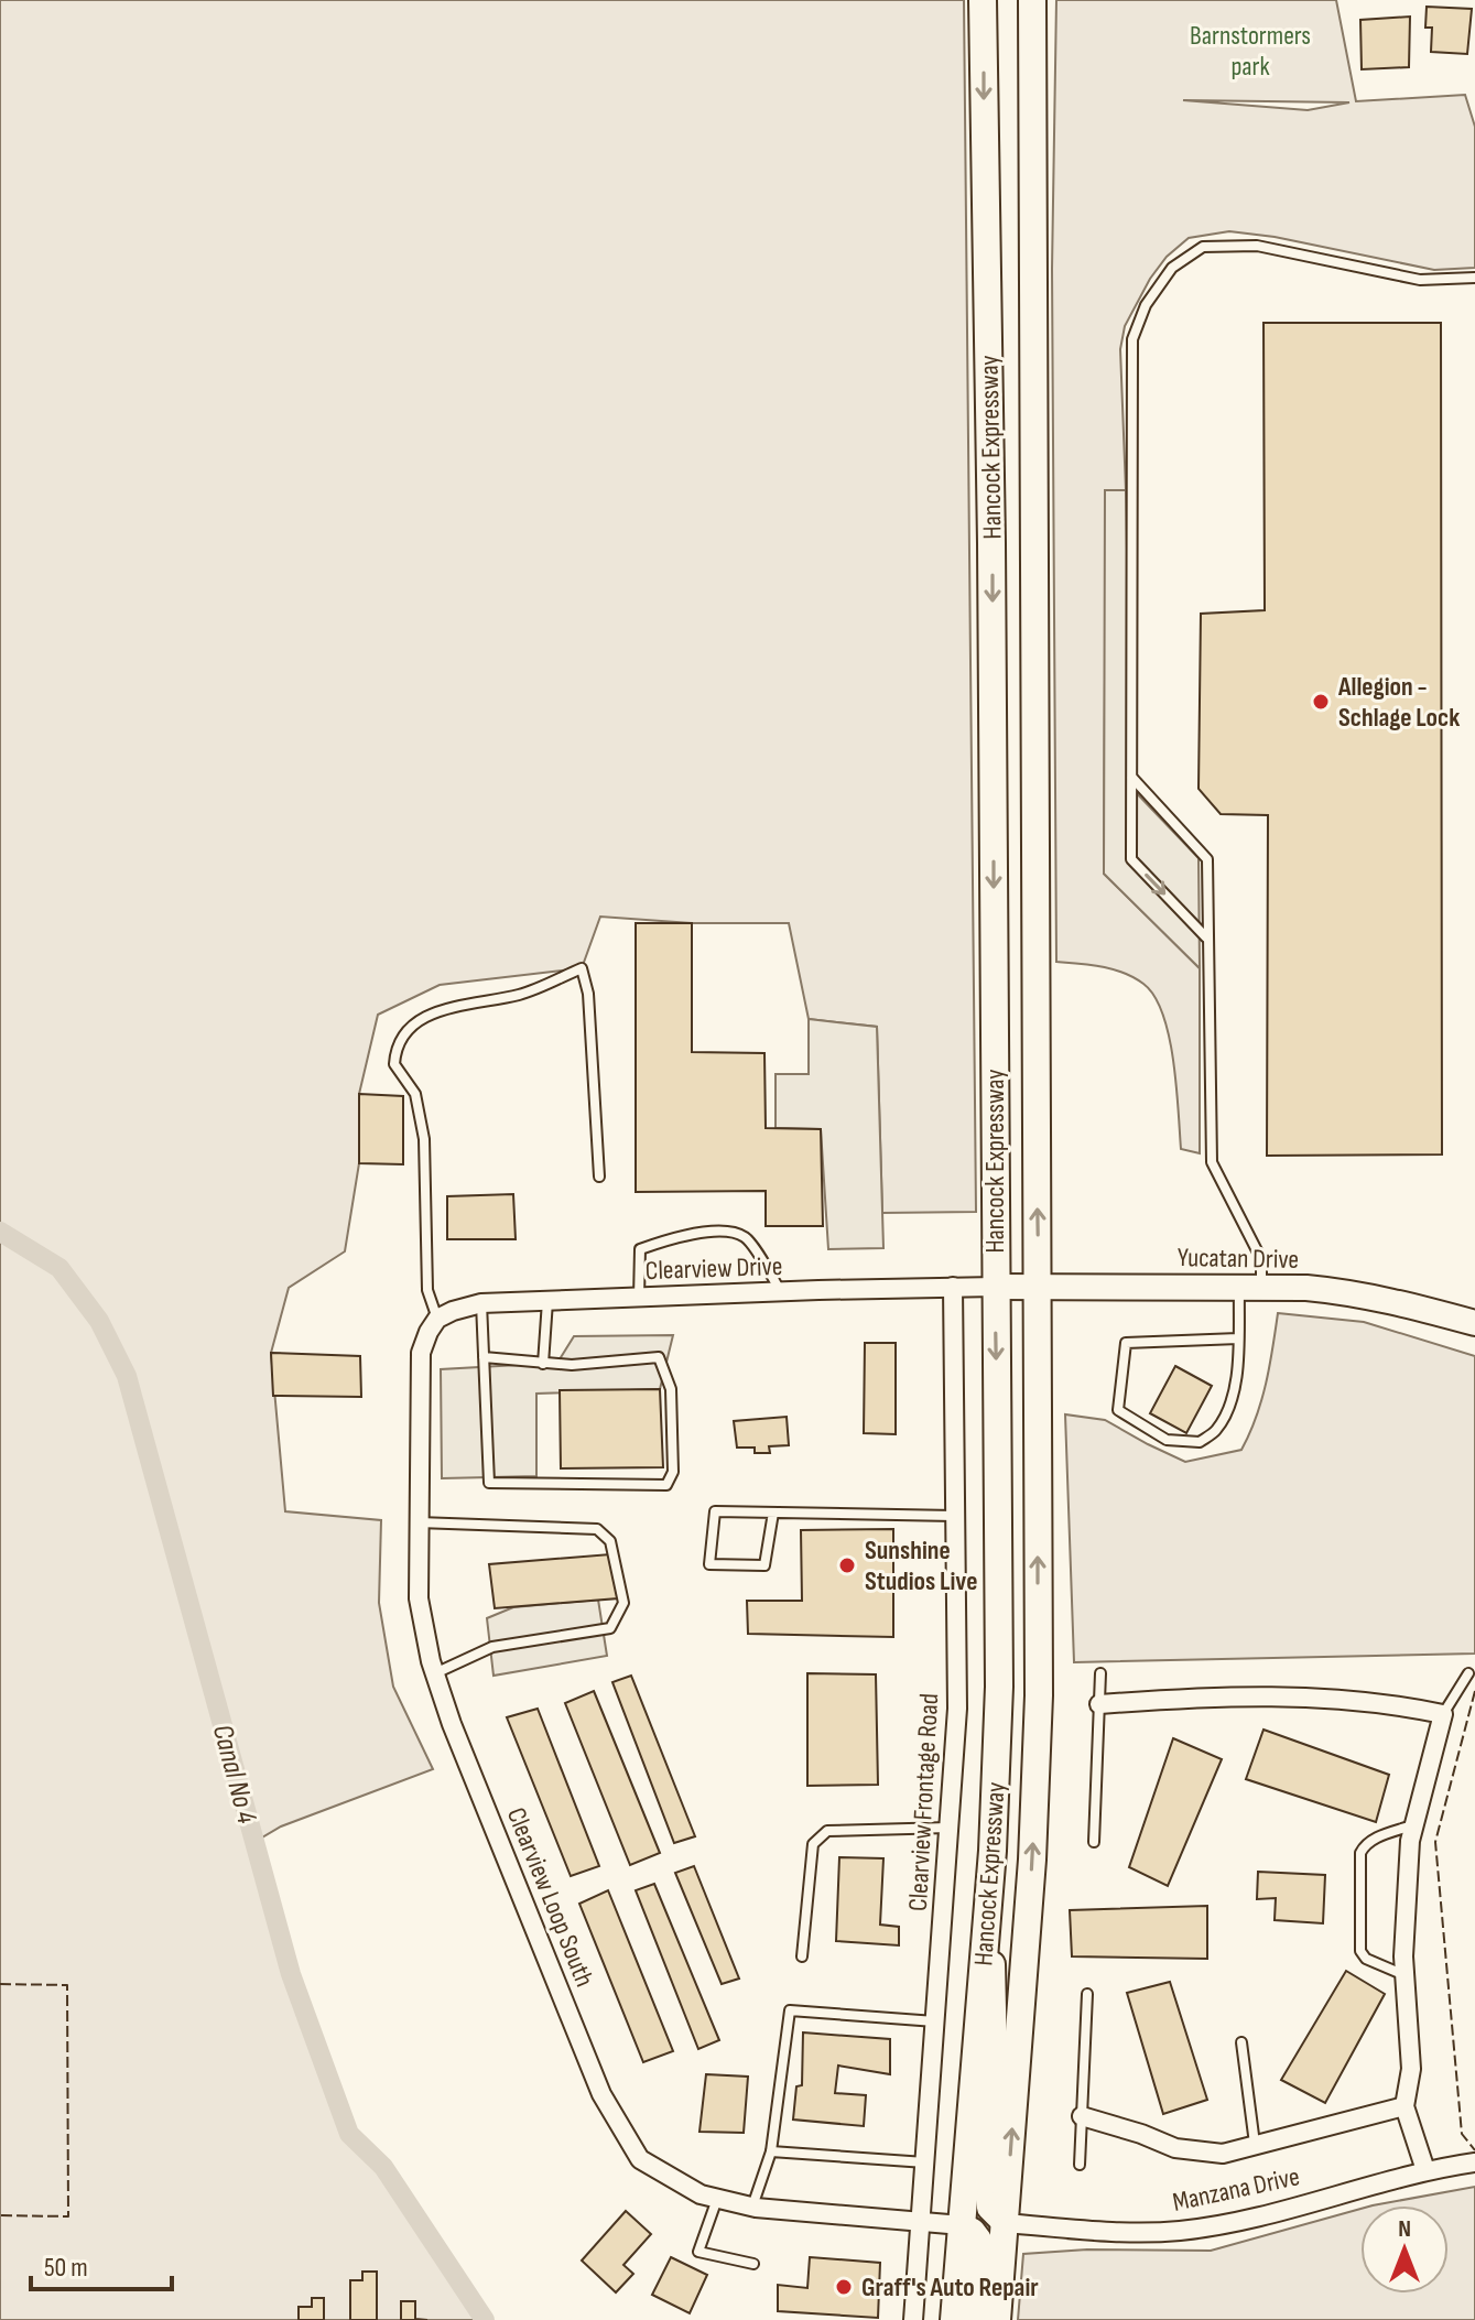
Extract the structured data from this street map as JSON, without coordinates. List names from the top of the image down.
{
  "streets": {
    "main road": ["Hancock Expressway"],
    "street": [
      "Yucatan Drive",
      "Clearview Drive",
      "Clearview Frontage Road",
      "Clearview Loop South",
      "Manzana Drive"
    ]
  },
  "crossings": [
    ["Hancock Expressway", "Yucatan Drive"],
    ["Hancock Expressway", "Clearview Drive"],
    ["Hancock Expressway", "Clearview Loop South"],
    ["Hancock Expressway", "Manzana Drive"],
    ["Yucatan Drive", "Clearview Drive"],
    ["Clearview Drive", "Clearview Frontage Road"],
    ["Clearview Drive", "Clearview Loop South"],
    ["Clearview Frontage Road", "Clearview Loop South"]
  ],
  "water": ["Canal No 4"],
  "parks": ["Barnstormers park"],
  "places": ["Allegion - Schlage Lock", "Sunshine Studios Live", "Graff's Auto Repair"],
  "scale_bar": "50 m",
  "north": "top"
}
